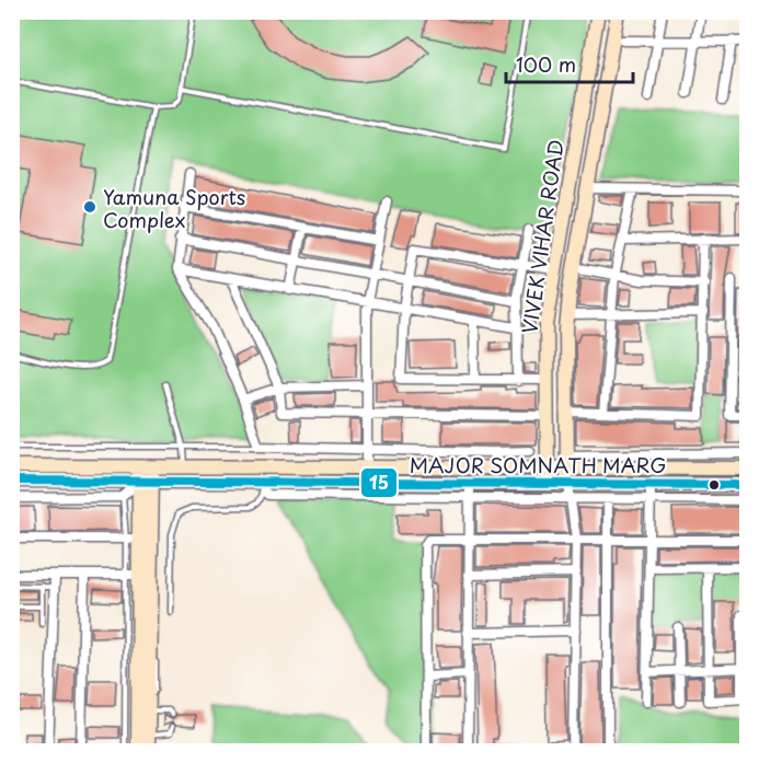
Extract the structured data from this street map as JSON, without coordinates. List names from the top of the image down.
{
  "streets": {
    "main road": ["VIVEK VIHAR ROAD", "MAJOR SOMNATH MARG"]
  },
  "crossings": [
    ["VIVEK VIHAR ROAD", "MAJOR SOMNATH MARG"]
  ],
  "places": ["Yamuna Sports Complex"],
  "lines": ["transit line 15"],
  "scale_bar": "100 m"
}
